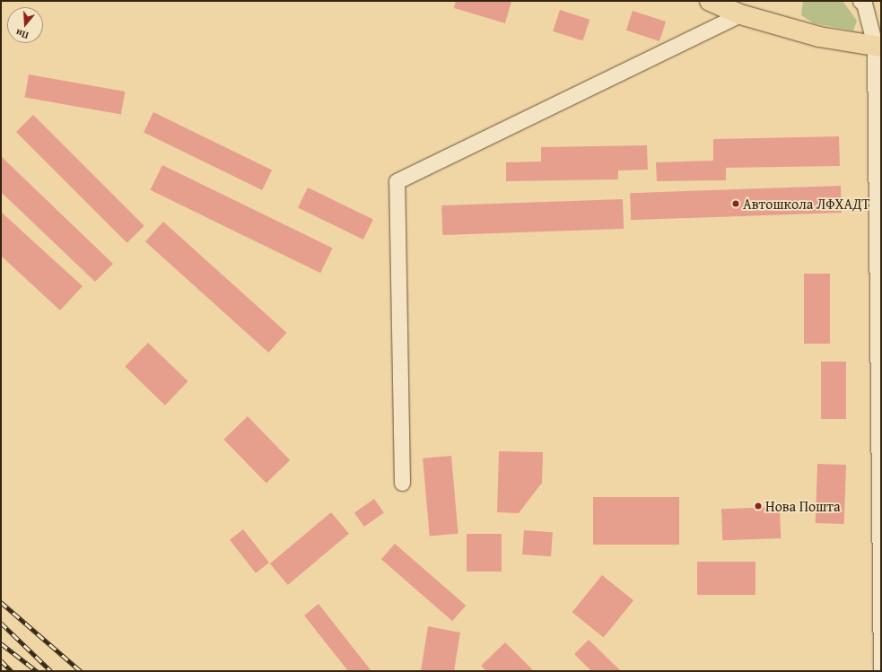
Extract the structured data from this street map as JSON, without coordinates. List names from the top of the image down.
{
  "places": ["Автошкола ЛФХАДТ", "Нова Пошта"],
  "north": "bottom"
}
